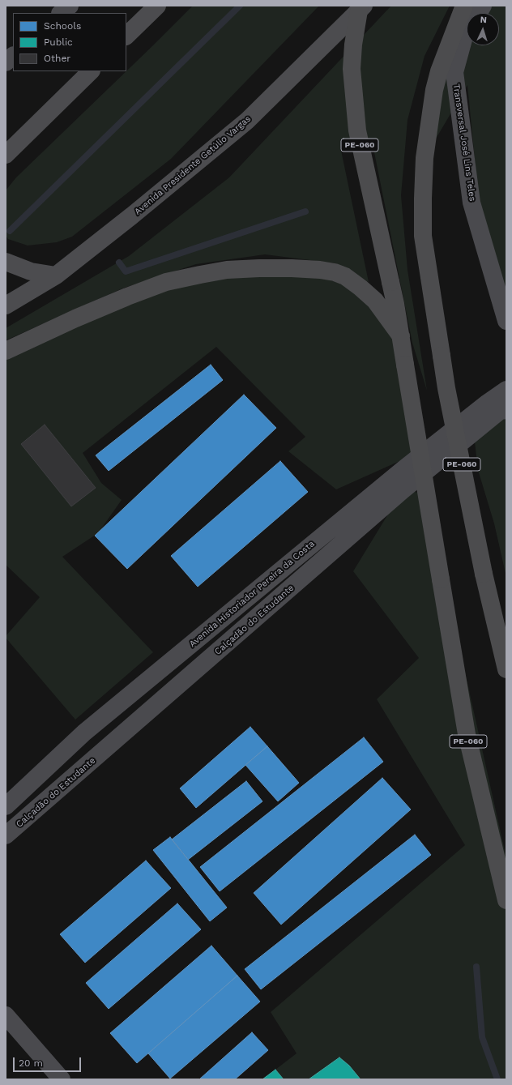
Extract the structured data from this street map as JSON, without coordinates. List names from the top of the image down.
{
  "streets": {
    "highway": ["PE-060"],
    "main road": ["Avenida Presidente Getúlio Vargas"],
    "street": ["Transversal José Lins Teles", "Avenida Historiador Pereira da Costa", "Calçadão do Estudante"]
  },
  "legend": ["Schools", "Public", "Other"],
  "scale_bar": "20 m",
  "north": "top"
}
